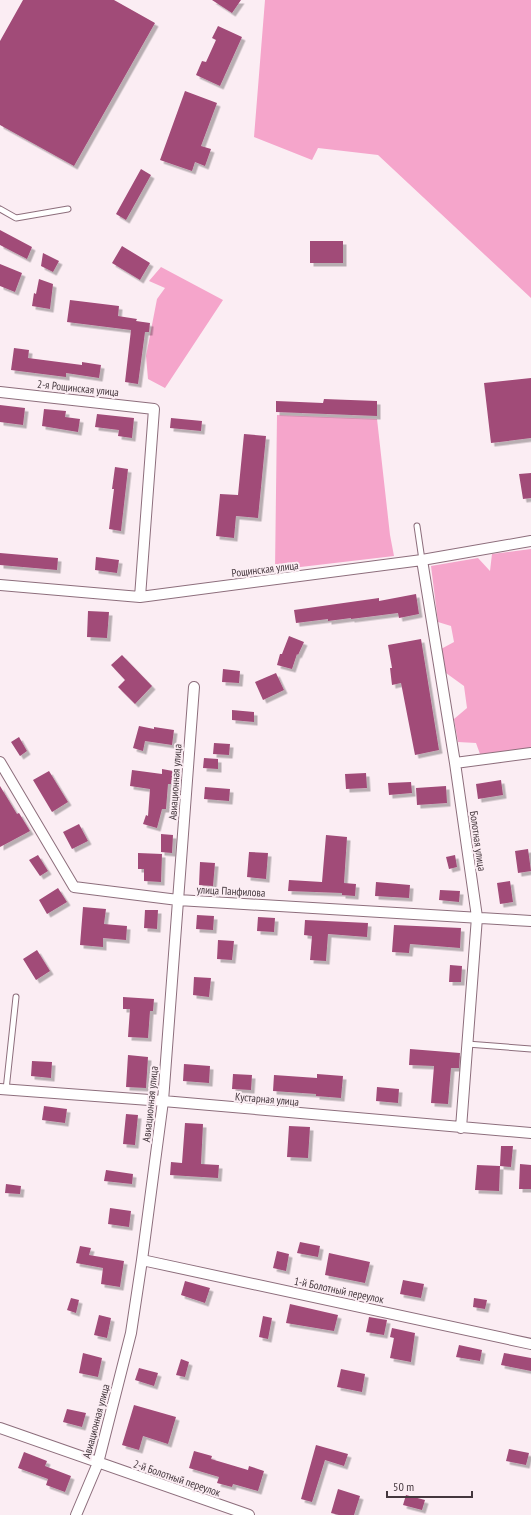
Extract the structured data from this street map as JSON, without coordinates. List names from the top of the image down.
{
  "streets": {
    "street": [
      "2-я Рощинская улица",
      "Рощинская улица",
      "Авиационная улица",
      "Болотная улица",
      "улица Панфилова",
      "Кустарная улица",
      "1-й Болотный переулок",
      "2-й Болотный переулок"
    ]
  },
  "crossings": [
    ["2-я Рощинская улица", "Рощинская улица"],
    ["Рощинская улица", "Болотная улица"],
    ["Авиационная улица", "улица Панфилова"],
    ["Авиационная улица", "Кустарная улица"],
    ["Авиационная улица", "1-й Болотный переулок"],
    ["Авиационная улица", "2-й Болотный переулок"],
    ["Болотная улица", "улица Панфилова"],
    ["Болотная улица", "Кустарная улица"]
  ],
  "scale_bar": "50 m"
}
